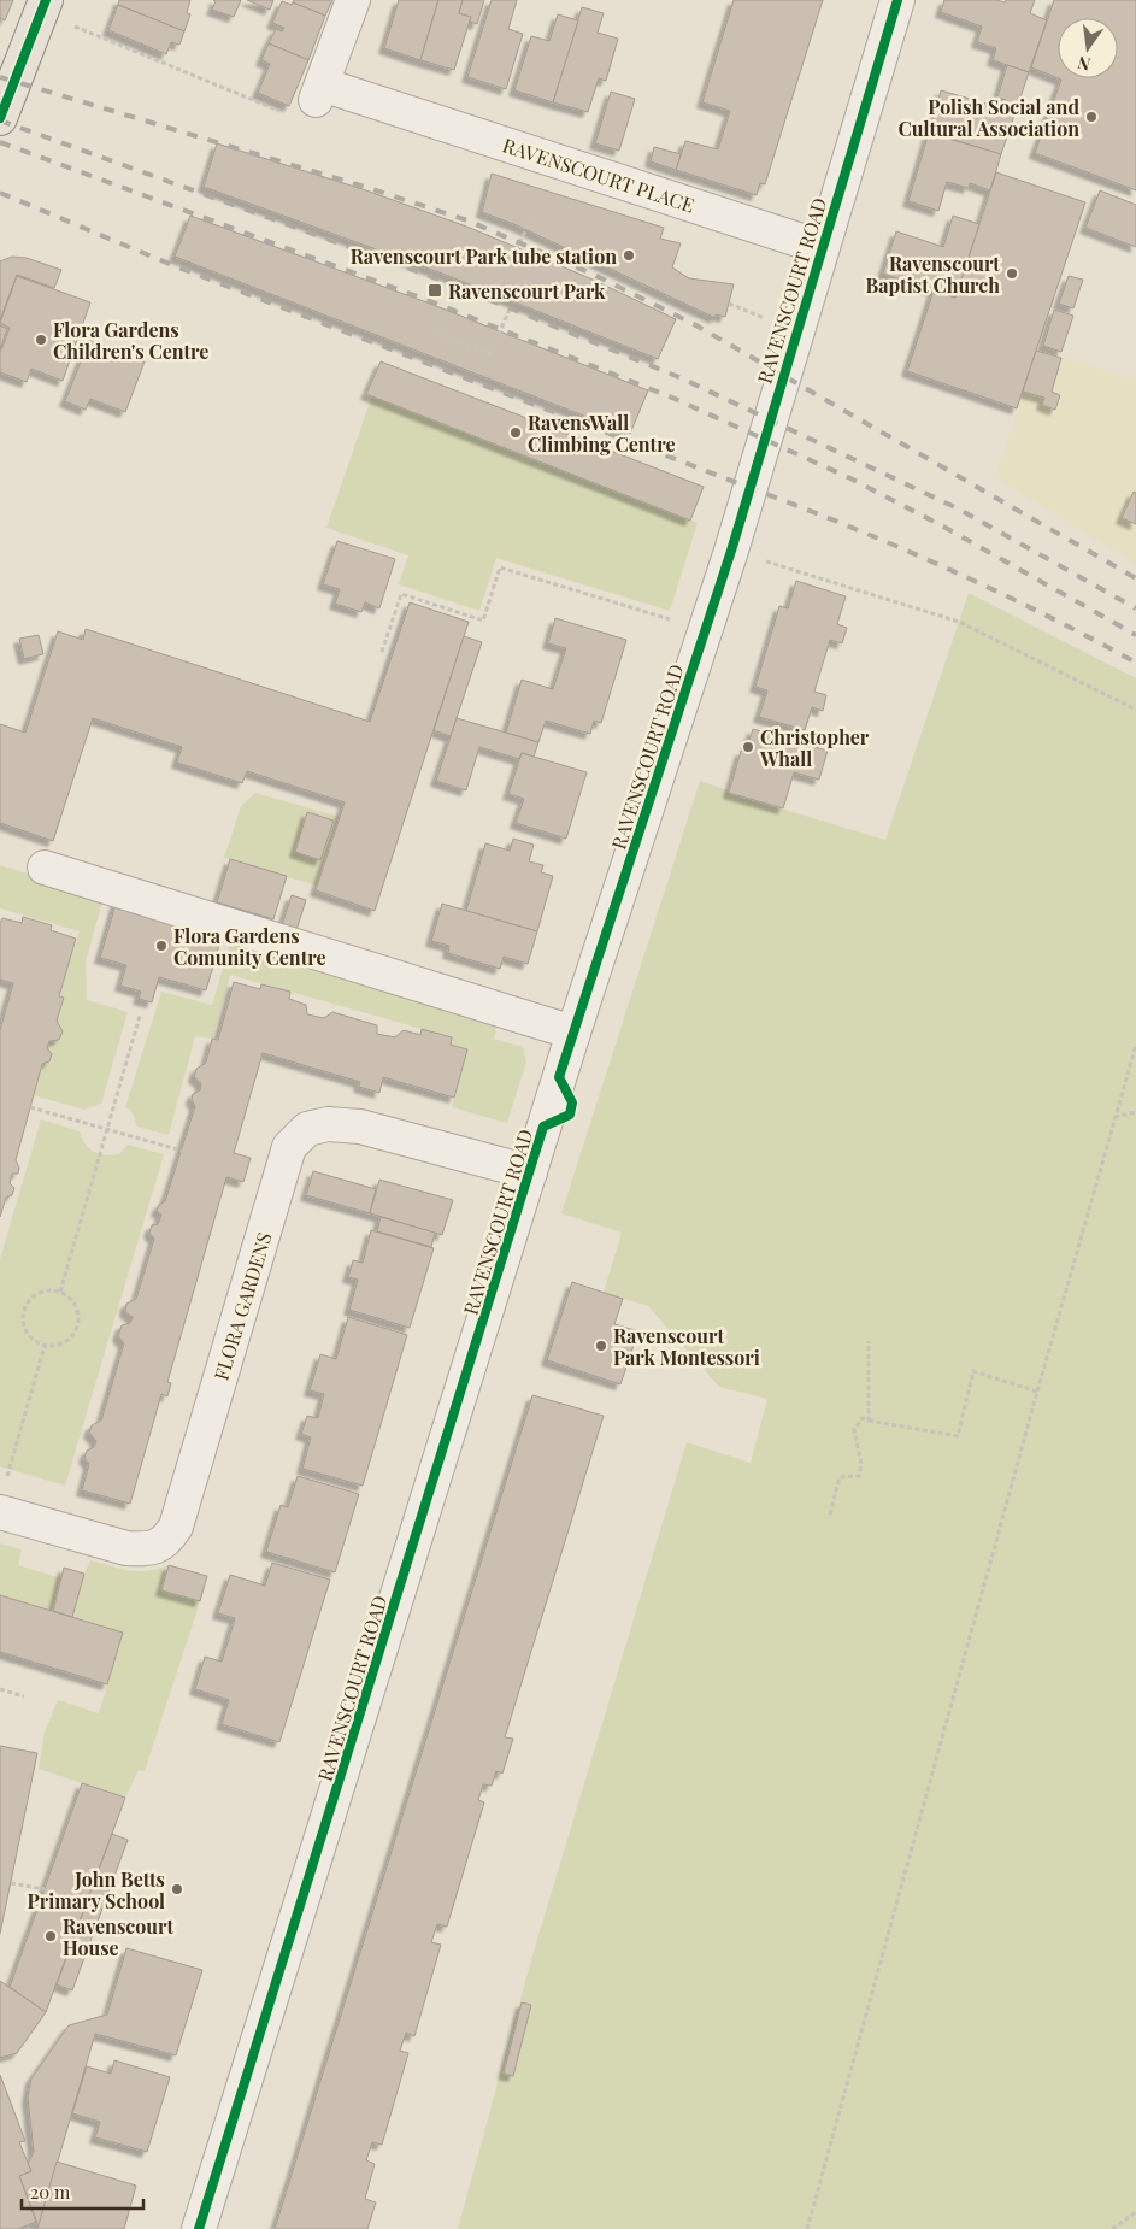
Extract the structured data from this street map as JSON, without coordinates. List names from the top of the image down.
{
  "streets": {
    "street": ["RAVENSCOURT PLACE", "RAVENSCOURT ROAD", "FLORA GARDENS"]
  },
  "crossings": [
    ["RAVENSCOURT PLACE", "RAVENSCOURT ROAD"],
    ["RAVENSCOURT ROAD", "FLORA GARDENS"]
  ],
  "places": {
    "other": [
      "Polish Social and Cultural Association",
      "Ravenscourt Park tube station",
      "Ravenscourt Baptist Church",
      "Flora Gardens Children's Centre",
      "RavensWall Climbing Centre",
      "Christopher Whall",
      "Flora Gardens Comunity Centre",
      "Ravenscourt Park Montessori",
      "John Betts Primary School",
      "Ravenscourt House"
    ],
    "transit": ["Ravenscourt Park"]
  },
  "scale_bar": "20 m",
  "north": "bottom"
}
